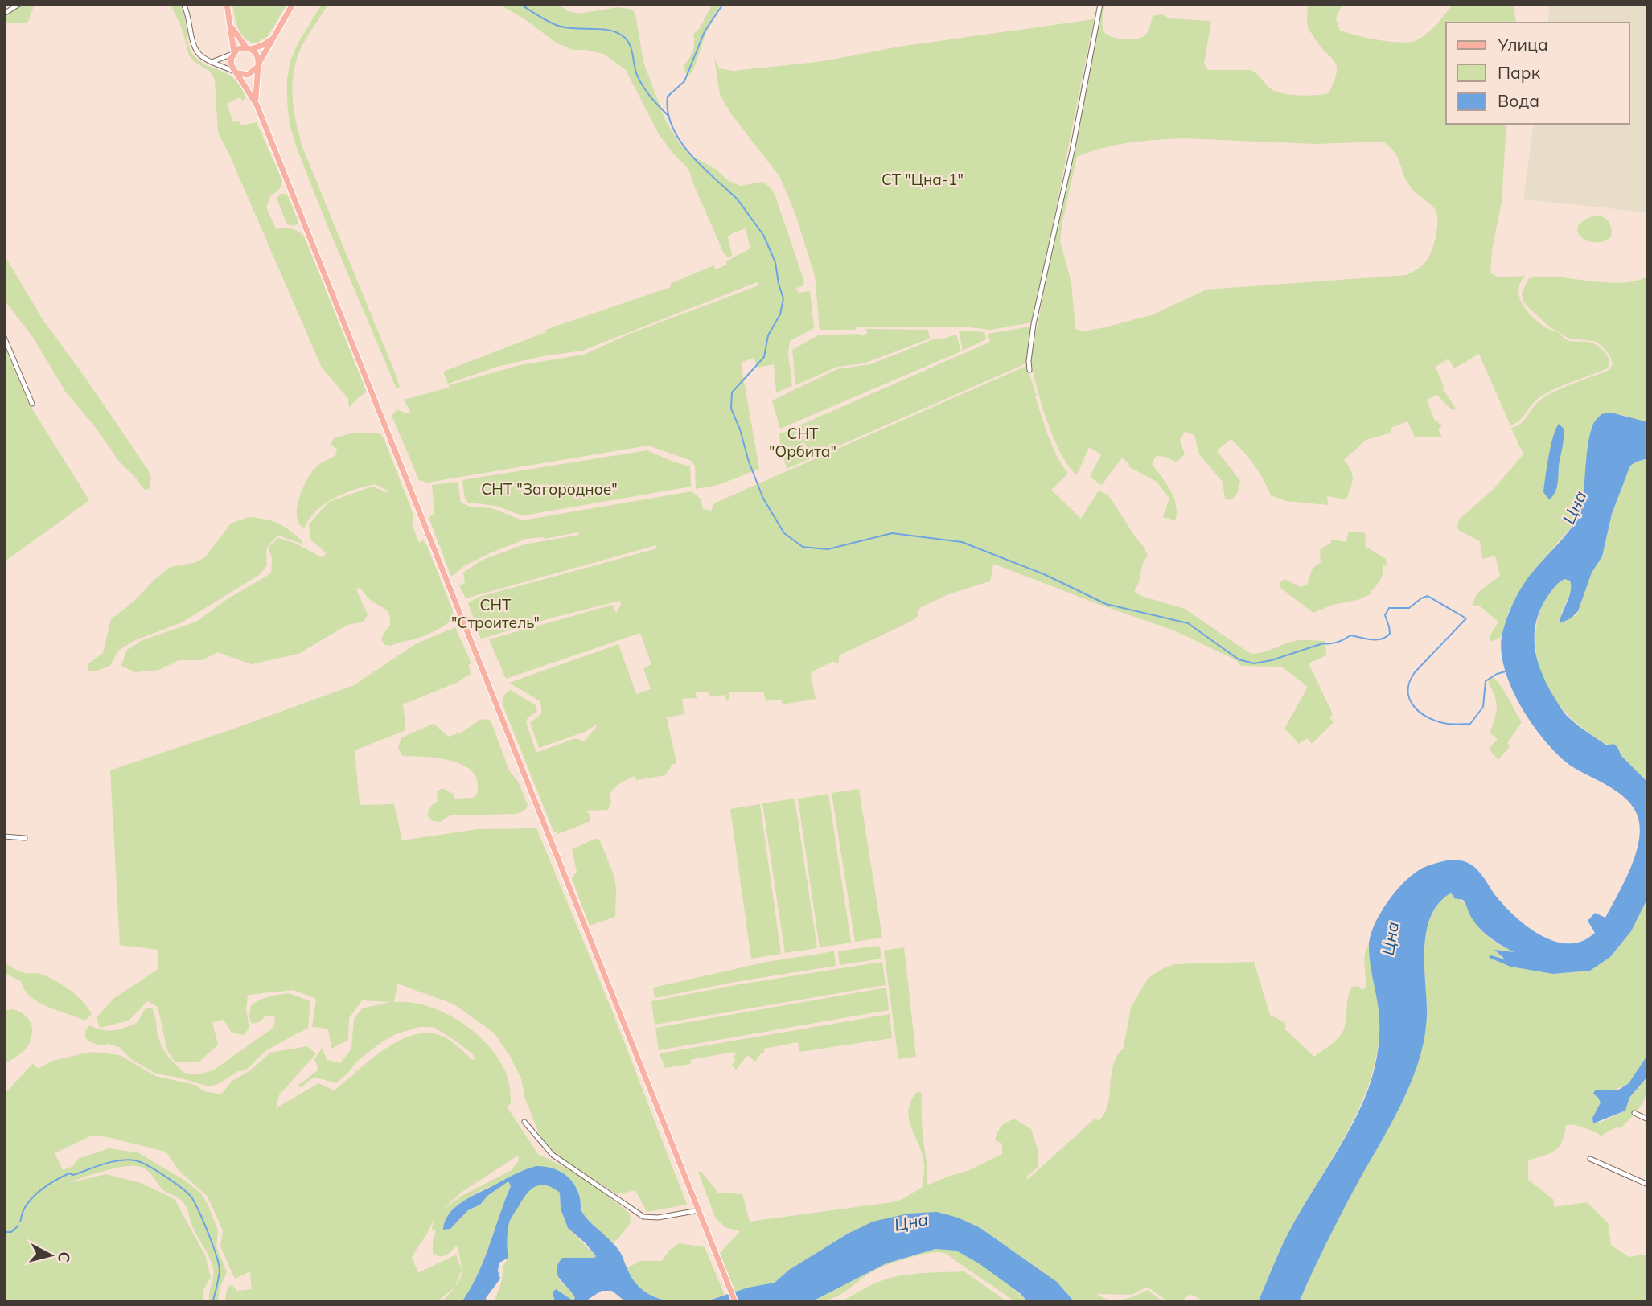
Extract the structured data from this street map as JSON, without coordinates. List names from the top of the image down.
{
  "water": ["Цна"],
  "parks": [
    "СТ \"Цна-1\"",
    "CНТ \"Орбита\"",
    "СНТ \"Загородное\"",
    "CНТ \"Строитель\""
  ],
  "legend": ["Улица", "Парк", "Вода"],
  "north": "right"
}
